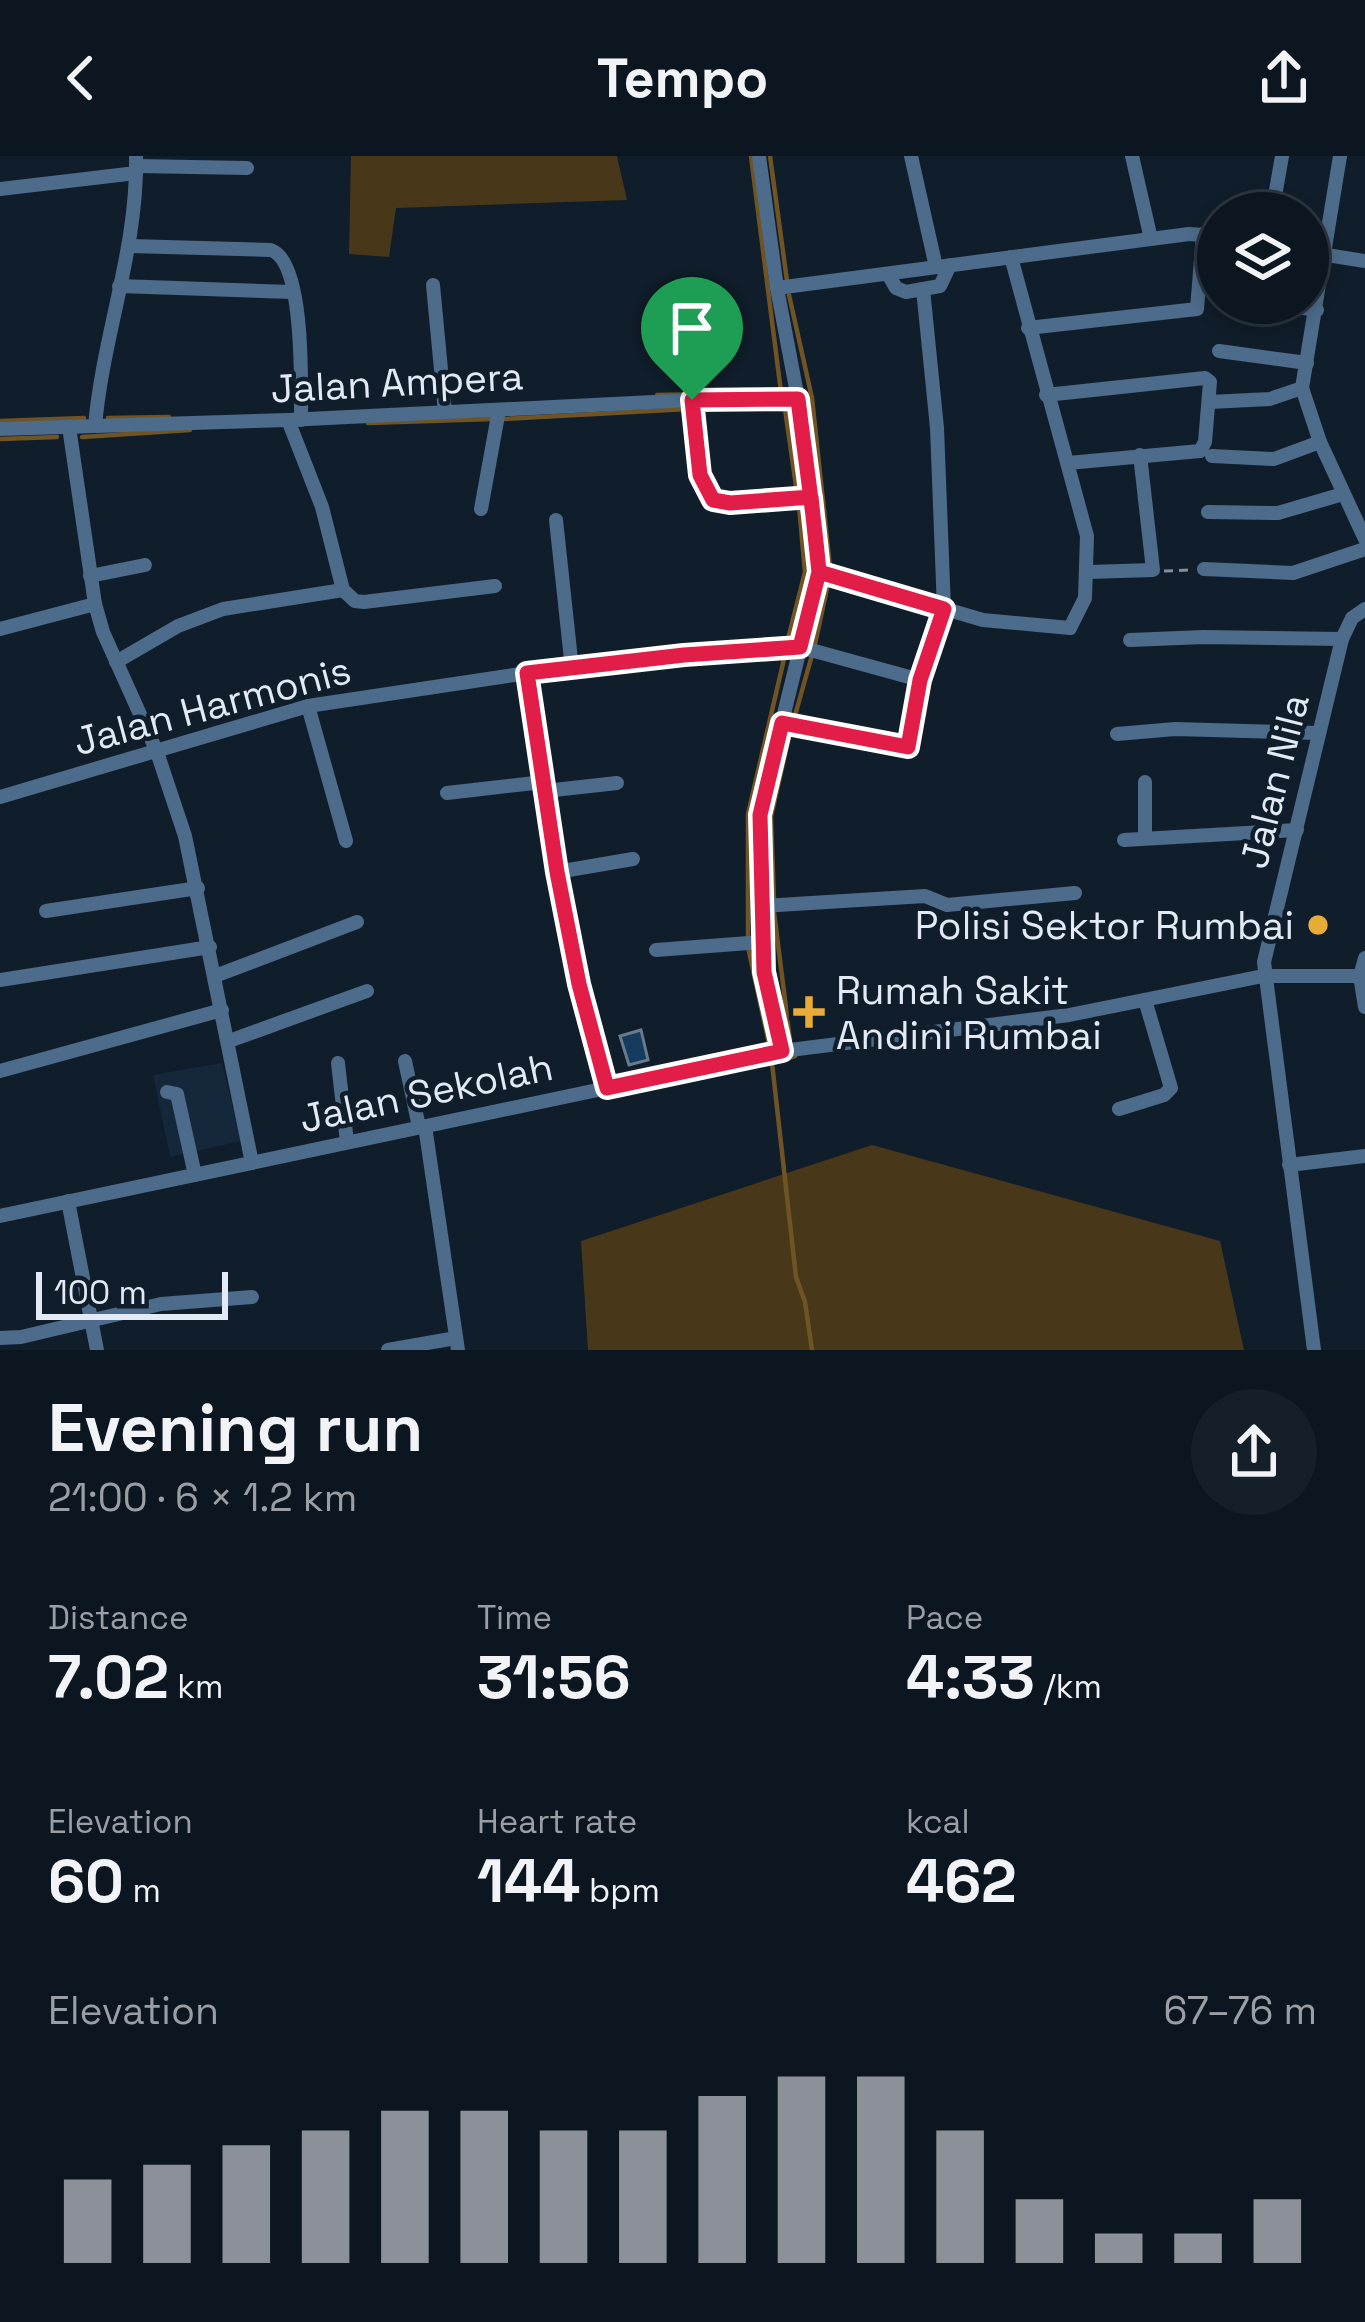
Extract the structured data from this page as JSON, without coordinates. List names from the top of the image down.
{
  "streets": {
    "street": [
      "Jalan Ampera",
      "Jalan Harmonis",
      "Jalan Nila",
      "Jalan Sekolah"
    ]
  },
  "crossings": [
    ["Jalan Nila", "Jalan Sekolah"]
  ],
  "places": {
    "other": ["Polisi Sektor Rumbai"],
    "health": ["Rumah Sakit Andini Rumbai"]
  },
  "scale_bar": "100 m",
  "page": {
    "header": "Tempo",
    "scale": "100 m",
    "heading": ["Evening run", "21:00 · 6 × 1.2 km"],
    "stats": [
      ["Distance", "7.02 km"],
      ["Time", "31:56"],
      ["Pace", "4:33 /km"],
      ["Elevation", "60 m"],
      ["Heart rate", "144 bpm"],
      ["kcal", "462"]
    ],
    "chart": ["Elevation", "67–76 m"]
  }
}
